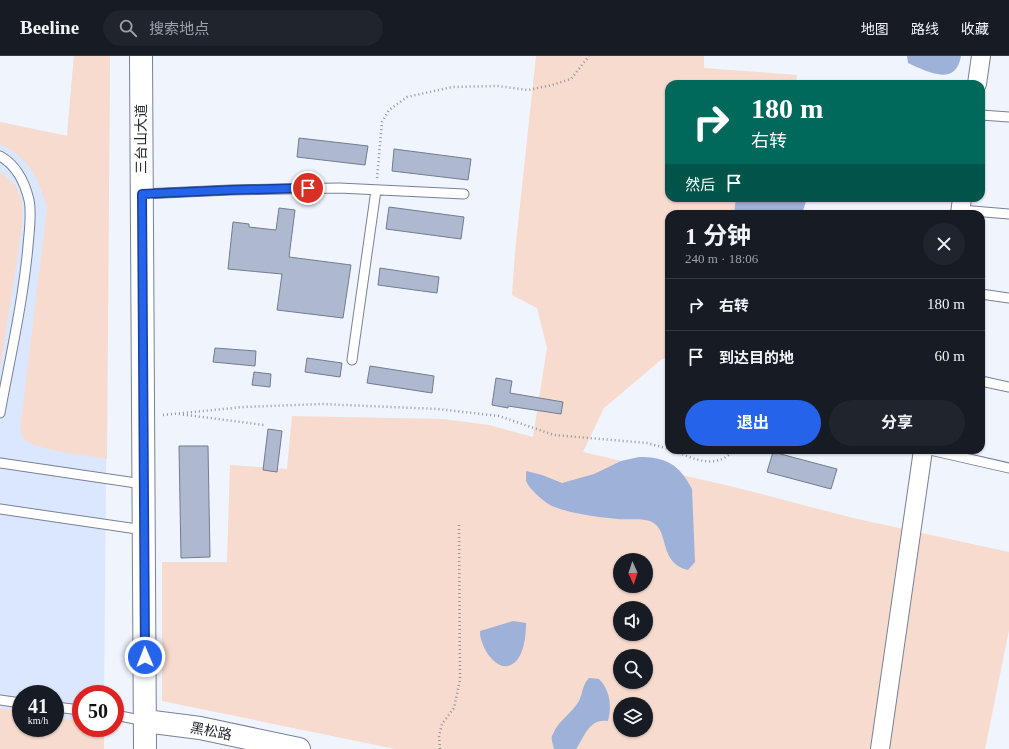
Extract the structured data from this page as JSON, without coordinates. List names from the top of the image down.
{
  "streets": {
    "main road": ["三台山大道", "黑松路"]
  },
  "crossings": [
    ["三台山大道", "黑松路"]
  ],
  "north": "bottom",
  "page": {
    "header": "Beeline",
    "search": "搜索地点",
    "nav": ["地图", "路线", "收藏"],
    "turn": ["180 m", "右转"],
    "then": "然后",
    "heading": ["1 分钟", "240 m · 18:06"],
    "list": [
      {
        "name": "右转",
        "value": "180 m"
      },
      {
        "name": "到达目的地",
        "value": "60 m"
      }
    ],
    "buttons": ["退出", "分享"],
    "speed": "41 km/h",
    "limit": "50"
  }
}
